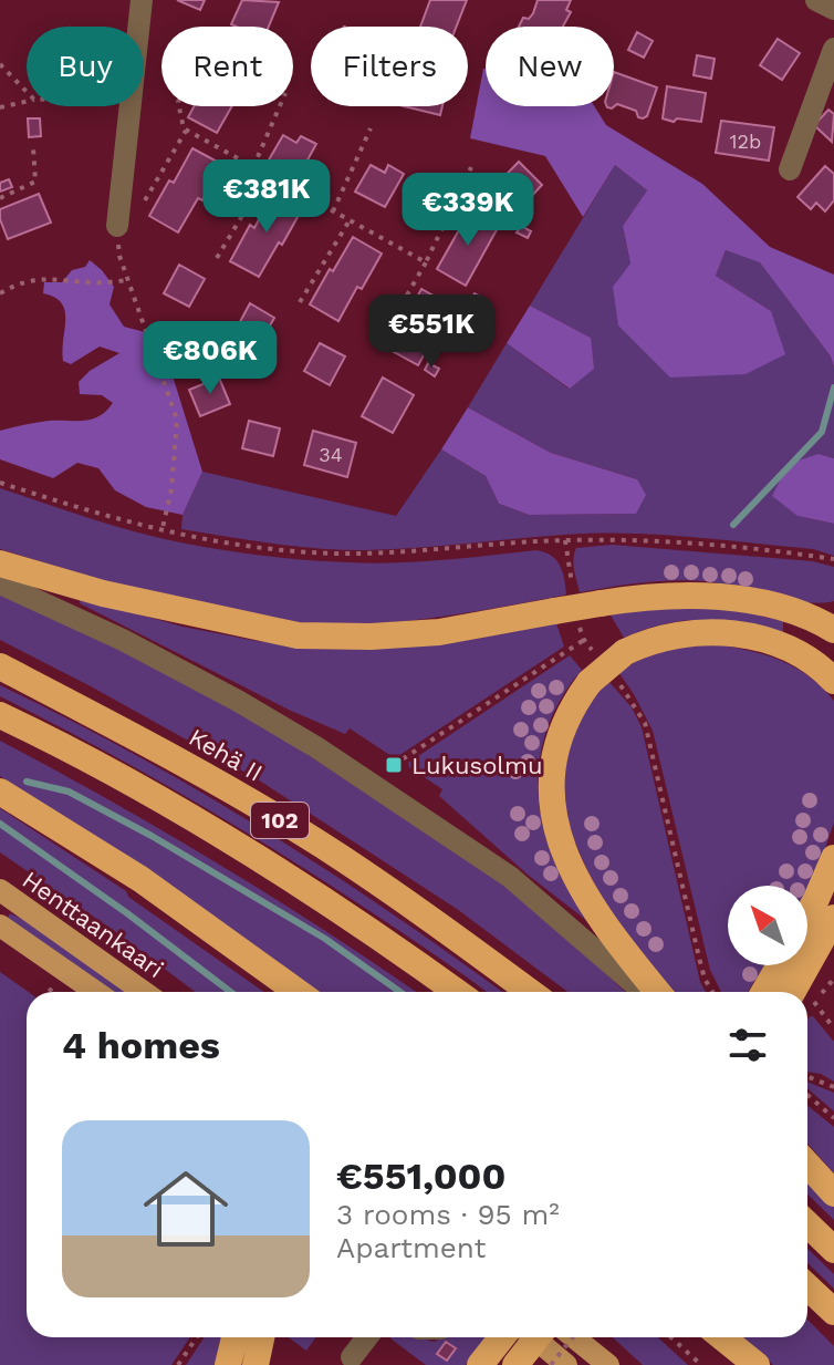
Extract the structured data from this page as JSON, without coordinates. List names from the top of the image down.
{
  "streets": {
    "highway": ["Kehä II", "102"],
    "main road": ["Henttaankaari"]
  },
  "places": {
    "transit": ["Lukusolmu"]
  },
  "house_numbers": ["12b", "34"],
  "north": "top left",
  "page": {
    "chip": [
      "Buy",
      "Rent",
      "Filters",
      "New"
    ],
    "price": [
      "€381K",
      "€339K",
      "€551K",
      "€806K"
    ],
    "heading": "4 homes",
    "list": [
      {
        "name": "€551,000",
        "note": "3 rooms · 95 m² · Apartment"
      }
    ]
  }
}
